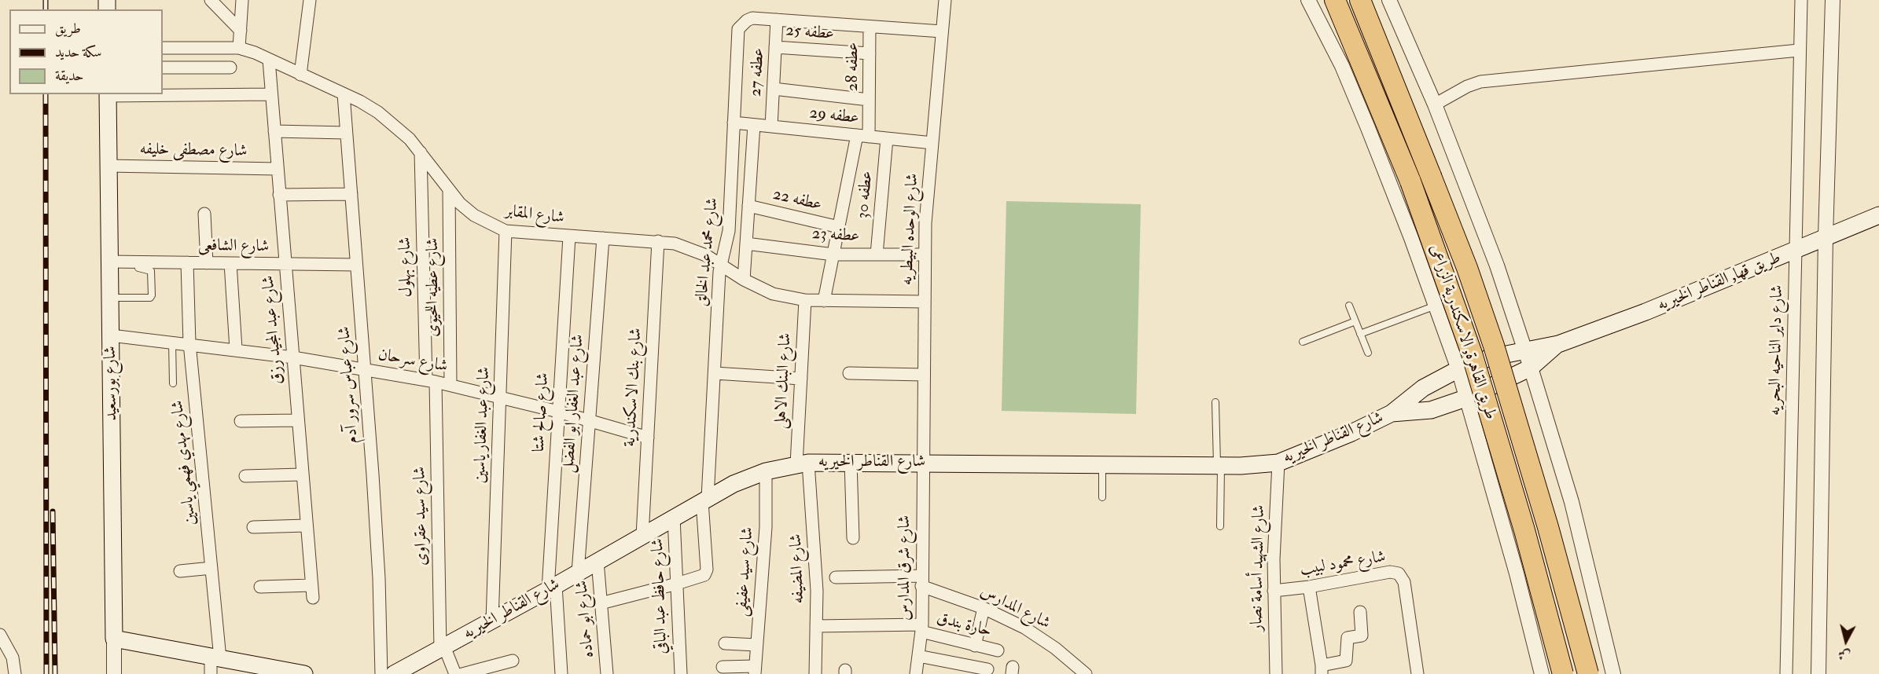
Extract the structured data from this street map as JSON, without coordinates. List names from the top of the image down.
{
  "streets": {
    "highway": ["طريق القاهرة, الاسكندرية الزراعى"],
    "main road": ["طريق قها, القناطر الخيريه", "شارع بورسعيد", "شارع القناطر الخيريه"],
    "street": [
      "عطفه 25",
      "عطفه 28",
      "عطفه 27",
      "عطفه 29",
      "شارع مصطفى خليفه",
      "عطفه 30",
      "عطفه 22",
      "شارع المقابر",
      "شارع الوحده البيطريه",
      "عطفه 23",
      "شارع الشافعى",
      "شارع محمد عبد الخالق",
      "شارع بهلول",
      "شارع عطيه اللحيوى",
      "شارع عبد المجيد رزق",
      "شارع داير الناحيه البحريه",
      "شارع سرحان",
      "شارع البنك الاهلى",
      "شارع عباس سرور آدم",
      "شارع بنك الاسكندرية",
      "شارع عبد الغفار ابو الفضل",
      "شارع صالح شتا",
      "شارع عبد الغفار ياسين",
      "شارع مهدي فهمي ياسين",
      "شارع سيد عقراوى",
      "شارع محمود لبيب",
      "شارع شرق المدارس",
      "شارع الشهيد أسامة نصار",
      "شارع المضيفه",
      "شارع سيد عفيفى",
      "شارع حافظ عبد الباقي",
      "شارع المدارس",
      "شارع ابو حماده",
      "حارة بندق"
    ]
  },
  "crossings": [
    ["عطفه 25", "عطفه 28"],
    ["عطفه 25", "عطفه 27"],
    ["عطفه 28", "عطفه 29"],
    ["عطفه 28", "عطفه 22"],
    ["عطفه 28", "شارع المقابر"],
    ["عطفه 28", "عطفه 23"],
    ["عطفه 27", "عطفه 29"],
    ["عطفه 27", "شارع محمد عبد الخالق"],
    ["عطفه 29", "عطفه 30"],
    ["عطفه 29", "شارع الوحده البيطريه"],
    ["عطفه 29", "شارع محمد عبد الخالق"],
    ["شارع مصطفى خليفه", "شارع عبد المجيد رزق"],
    ["شارع مصطفى خليفه", "شارع بورسعيد"],
    ["عطفه 30", "عطفه 23"],
    ["شارع المقابر", "شارع الوحده البيطريه"],
    ["شارع المقابر", "شارع محمد عبد الخالق"],
    ["شارع المقابر", "شارع بهلول"],
    ["شارع المقابر", "شارع عطيه اللحيوى"],
    ["شارع المقابر", "شارع عبد المجيد رزق"],
    ["شارع المقابر", "شارع البنك الاهلى"],
    ["شارع المقابر", "شارع عباس سرور آدم"],
    ["شارع المقابر", "شارع بنك الاسكندرية"],
    ["شارع المقابر", "شارع عبد الغفار ابو الفضل"],
    ["شارع المقابر", "شارع صالح شتا"],
    ["شارع المقابر", "شارع عبد الغفار ياسين"],
    ["شارع الوحده البيطريه", "عطفه 23"],
    ["شارع الوحده البيطريه", "شارع القناطر الخيريه"],
    ["شارع الوحده البيطريه", "شارع شرق المدارس"],
    ["شارع الشافعى", "شارع عبد المجيد رزق"],
    ["شارع الشافعى", "شارع بورسعيد"],
    ["شارع الشافعى", "شارع عباس سرور آدم"],
    ["شارع الشافعى", "شارع مهدي فهمي ياسين"],
    ["شارع محمد عبد الخالق", "شارع القناطر الخيريه"],
    ["شارع محمد عبد الخالق", "شارع حافظ عبد الباقي"],
    ["شارع محمد عبد الخالق", "شارع ابو حماده"],
    ["شارع بهلول", "شارع سرحان"],
    ["شارع بهلول", "شارع سيد عقراوى"],
    ["طريق قها, القناطر الخيريه", "شارع داير الناحيه البحريه"],
    ["طريق قها, القناطر الخيريه", "شارع القناطر الخيريه"],
    ["شارع عطيه اللحيوى", "شارع سرحان"],
    ["شارع عبد المجيد رزق", "شارع سرحان"],
    ["شارع سرحان", "شارع بورسعيد"],
    ["شارع سرحان", "شارع عباس سرور آدم"],
    ["شارع سرحان", "شارع بنك الاسكندرية"],
    ["شارع سرحان", "شارع عبد الغفار ابو الفضل"],
    ["شارع سرحان", "شارع صالح شتا"],
    ["شارع سرحان", "شارع عبد الغفار ياسين"],
    ["شارع سرحان", "شارع مهدي فهمي ياسين"],
    ["شارع سرحان", "شارع سيد عقراوى"],
    ["شارع البنك الاهلى", "شارع القناطر الخيريه"],
    ["شارع البنك الاهلى", "شارع المضيفه"],
    ["شارع بنك الاسكندرية", "شارع القناطر الخيريه"],
    ["شارع عبد الغفار ابو الفضل", "شارع القناطر الخيريه"],
    ["شارع صالح شتا", "شارع القناطر الخيريه"],
    ["شارع عبد الغفار ياسين", "شارع القناطر الخيريه"],
    ["شارع القناطر الخيريه", "شارع سيد عقراوى"],
    ["شارع القناطر الخيريه", "شارع شرق المدارس"],
    ["شارع القناطر الخيريه", "شارع الشهيد أسامة نصار"],
    ["شارع القناطر الخيريه", "شارع المضيفه"],
    ["شارع القناطر الخيريه", "شارع سيد عفيفى"],
    ["شارع القناطر الخيريه", "شارع حافظ عبد الباقي"],
    ["شارع القناطر الخيريه", "شارع ابو حماده"],
    ["شارع محمود لبيب", "شارع الشهيد أسامة نصار"],
    ["شارع شرق المدارس", "شارع المدارس"],
    ["شارع شرق المدارس", "حارة بندق"],
    ["شارع المضيفه", "حارة بندق"]
  ],
  "legend": ["طريق", "سكة حديد", "حديقة"],
  "north": "bottom"
}
